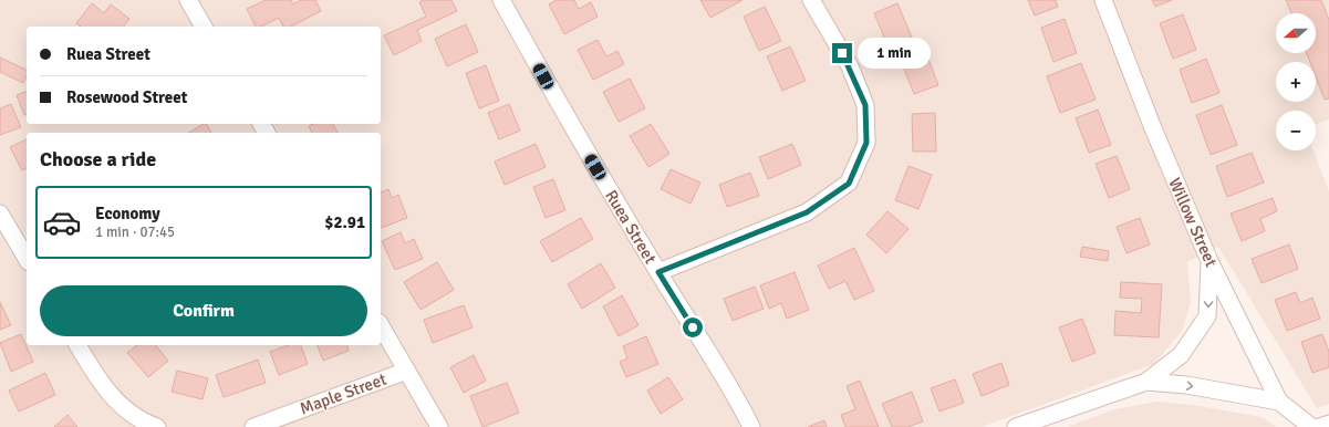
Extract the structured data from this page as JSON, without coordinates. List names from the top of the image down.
{
  "streets": {
    "street": ["Willow Street", "Ruea Street", "Maple Street"]
  },
  "north": "left",
  "page": {
    "map_buttons": ["+", "−"],
    "banner": ["Ruea Street", "Rosewood Street"],
    "bubble": "1 min",
    "heading": "Choose a ride",
    "list": [
      {
        "name": "Economy",
        "note": "1 min · 07:45",
        "value": "$2.91"
      }
    ],
    "buttons": "Confirm"
  }
}
